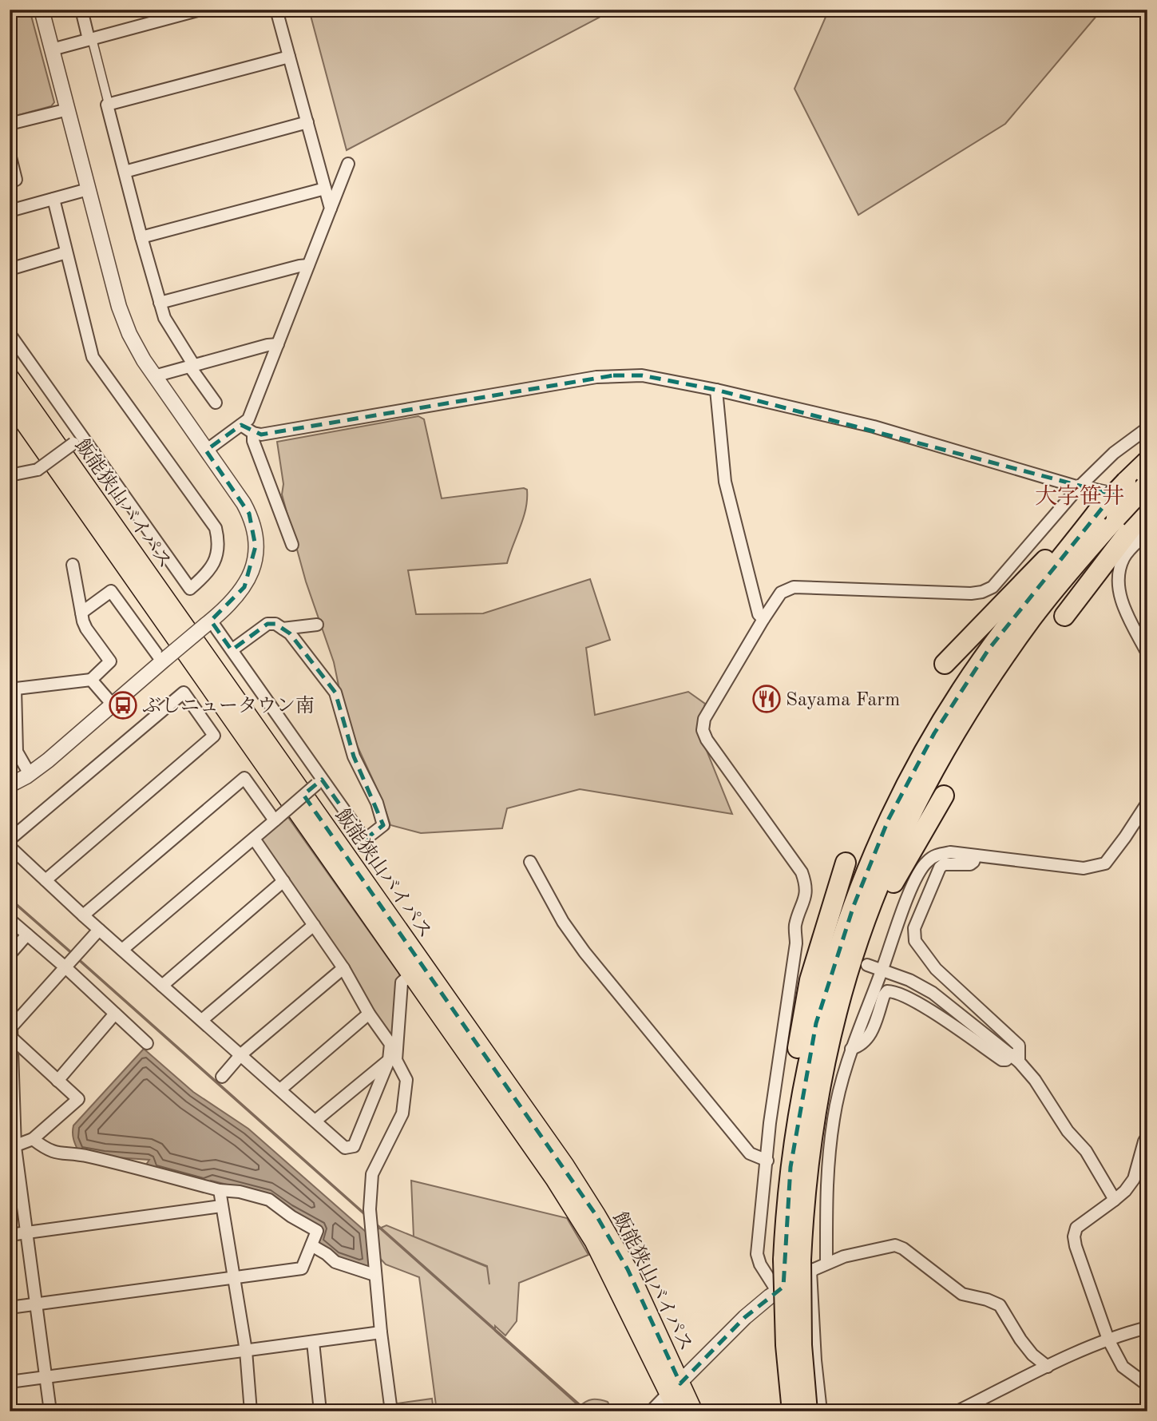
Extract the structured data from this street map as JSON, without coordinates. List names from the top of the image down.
{
  "streets": {
    "highway": ["飯能狭山バイパス"]
  },
  "districts": ["大字笹井"],
  "places": {
    "restaurant": ["Sayama Farm"],
    "bus stop": ["ぶしニュータウン南"]
  }
}
